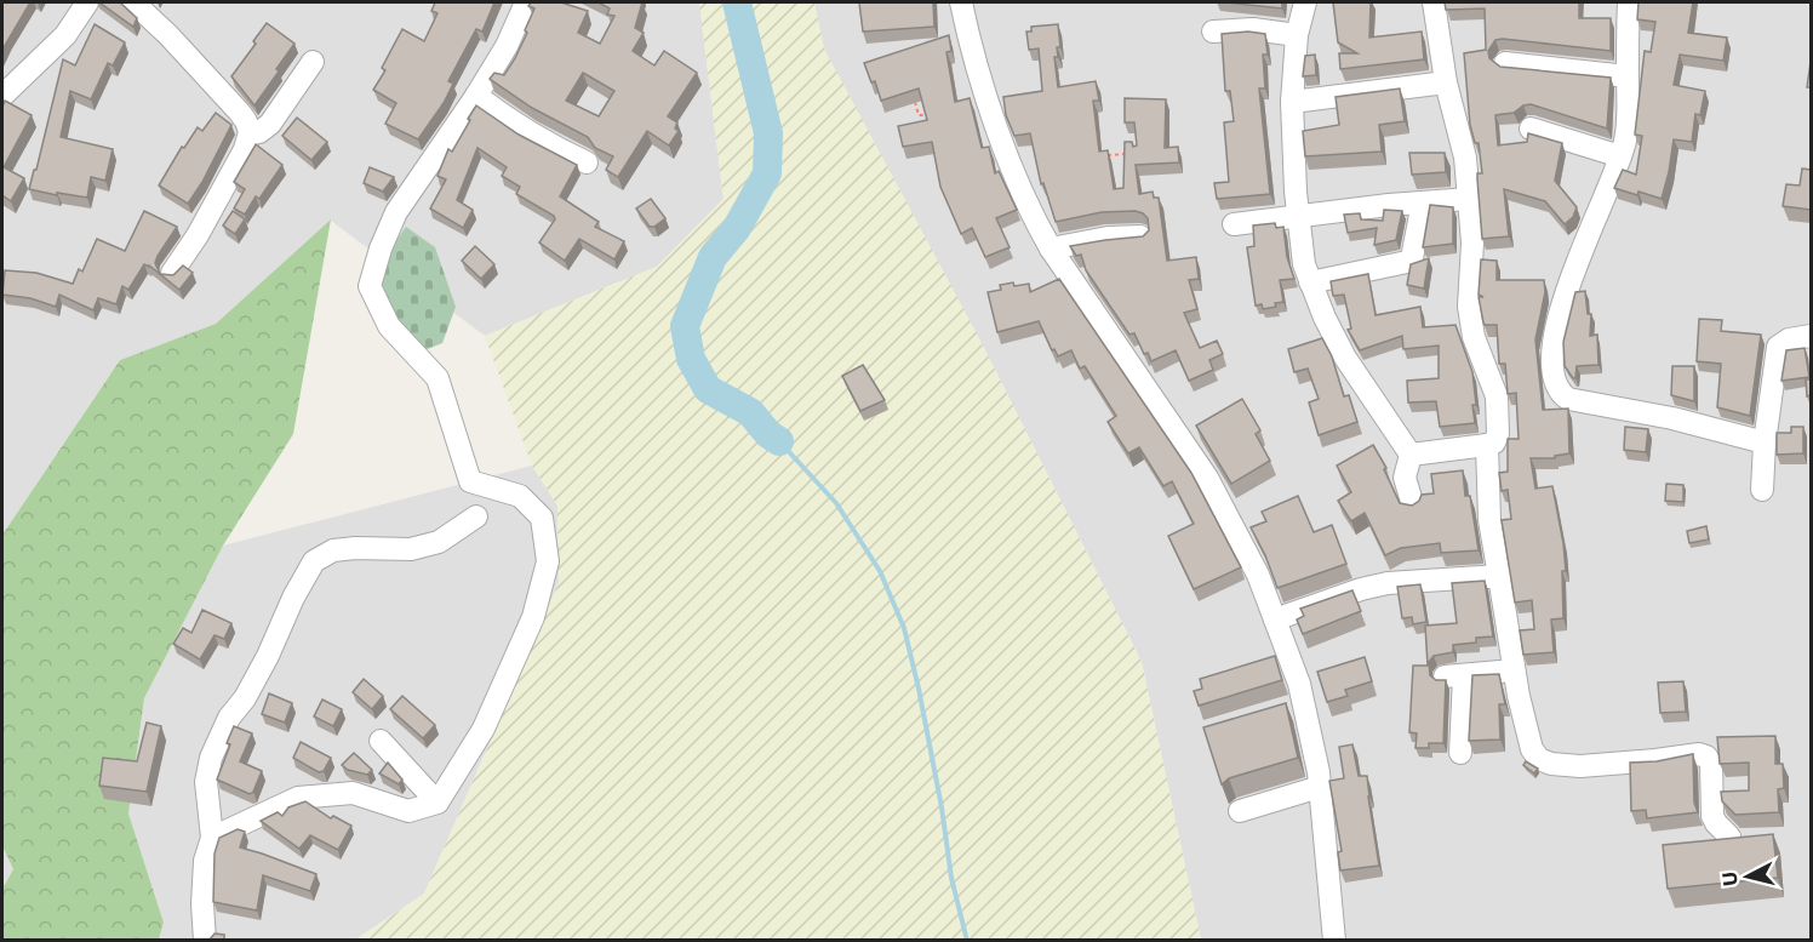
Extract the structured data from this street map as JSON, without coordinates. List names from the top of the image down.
{
  "north": "left"
}
